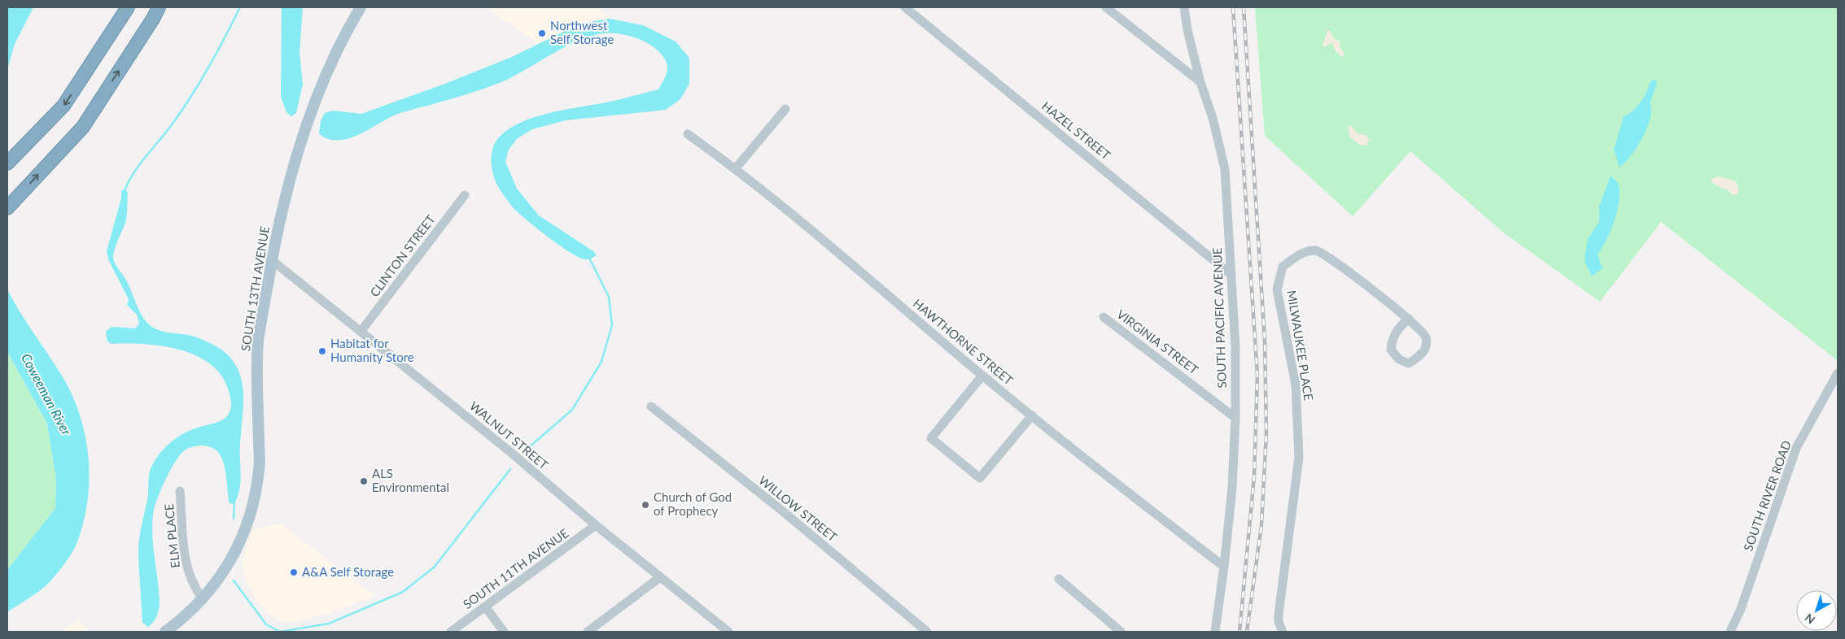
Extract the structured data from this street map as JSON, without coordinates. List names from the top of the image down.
{
  "streets": {
    "main road": ["SOUTH 13TH AVENUE"],
    "street": [
      "HAZEL STREET",
      "CLINTON STREET",
      "SOUTH PACIFIC AVENUE",
      "HAWTHORNE STREET",
      "VIRGINIA STREET",
      "MILWAUKEE PLACE",
      "WALNUT STREET",
      "SOUTH RIVER ROAD",
      "WILLOW STREET",
      "ELM PLACE",
      "SOUTH 11TH AVENUE"
    ]
  },
  "crossings": [
    ["HAZEL STREET", "SOUTH PACIFIC AVENUE"],
    ["CLINTON STREET", "WALNUT STREET"],
    ["SOUTH 13TH AVENUE", "WALNUT STREET"],
    ["SOUTH 13TH AVENUE", "ELM PLACE"],
    ["SOUTH PACIFIC AVENUE", "HAWTHORNE STREET"],
    ["SOUTH PACIFIC AVENUE", "VIRGINIA STREET"],
    ["WALNUT STREET", "SOUTH 11TH AVENUE"]
  ],
  "water": ["Coweeman River"],
  "places": [
    "Northwest Self Storage",
    "Habitat for Humanity Store",
    "ALS Environmental",
    "Church of God of Prophecy",
    "A&A Self Storage"
  ],
  "north": "bottom left"
}
